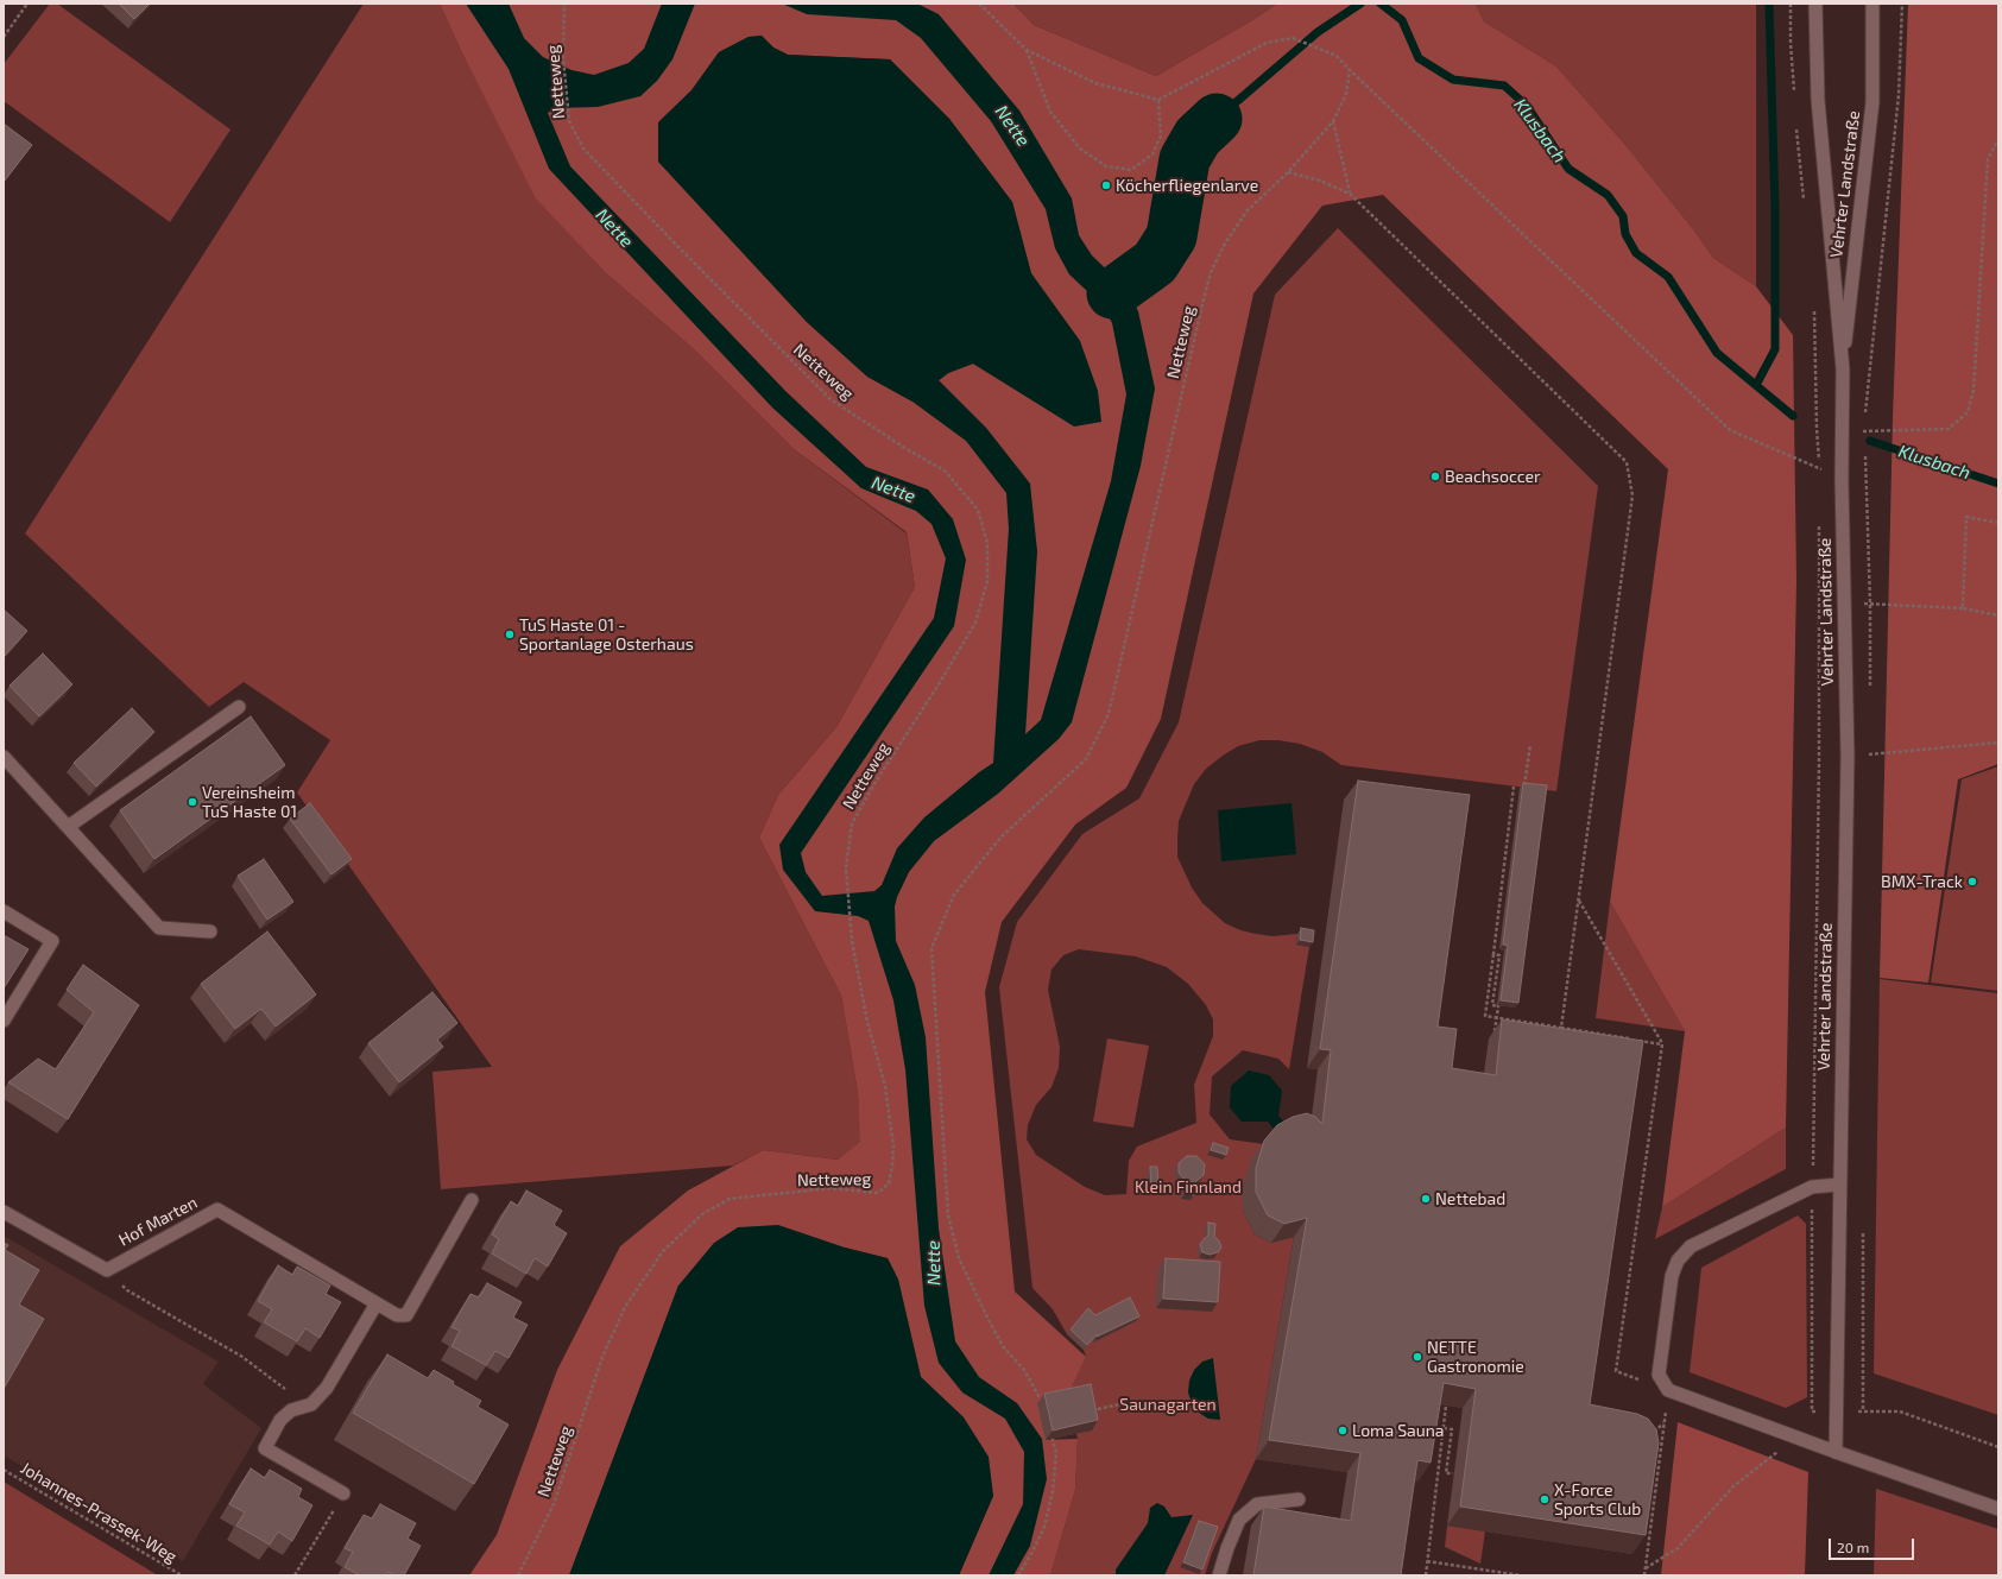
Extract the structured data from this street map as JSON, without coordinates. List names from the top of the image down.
{
  "streets": {
    "main road": ["Vehrter Landstraße", "Hof Marten"],
    "path": ["Netteweg", "Johannes-Prassek-Weg"]
  },
  "water": ["Nette", "Klusbach"],
  "parks": ["Klein Finnland", "Saunagarten"],
  "places": [
    "Köcherfliegenlarve",
    "Beachsoccer",
    "TuS Haste 01 - Sportanlage Osterhaus",
    "Vereinsheim TuS Haste 01",
    "BMX-Track",
    "Nettebad",
    "NETTE Gastronomie",
    "Loma Sauna",
    "X-Force Sports Club"
  ],
  "scale_bar": "20 m"
}
